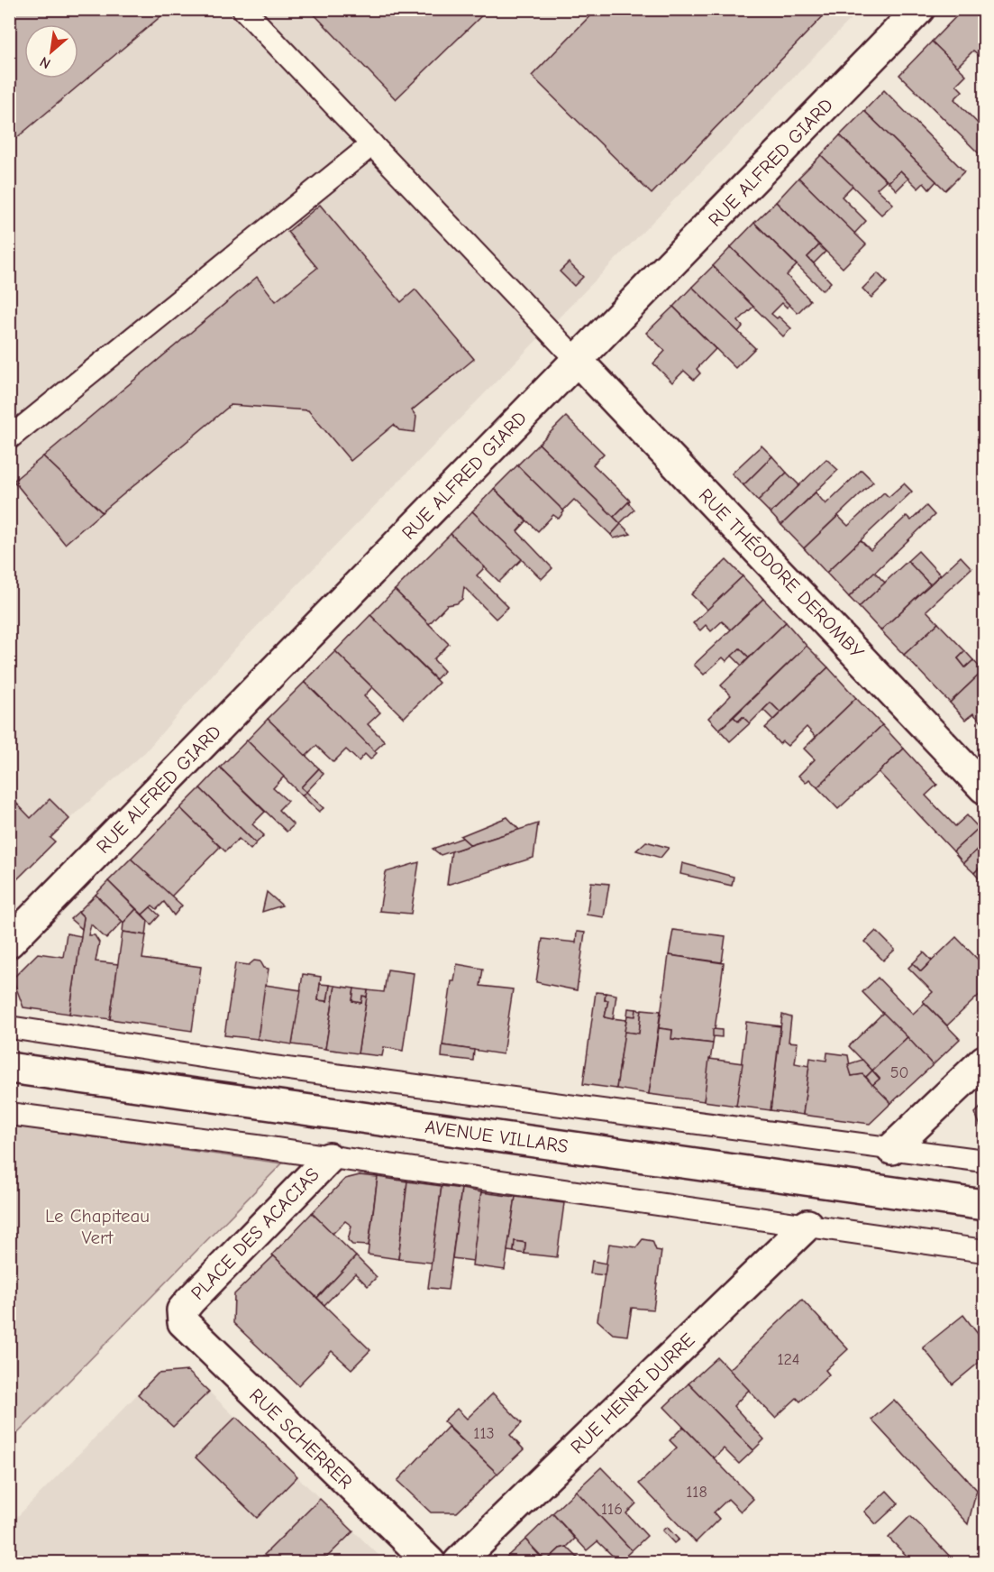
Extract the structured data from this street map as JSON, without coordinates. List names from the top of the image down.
{
  "streets": {
    "street": [
      "RUE ALFRED GIARD",
      "RUE THÉODORE DEROMBY",
      "AVENUE VILLARS",
      "PLACE DES ACACIAS",
      "RUE HENRI DURRE",
      "RUE SCHERRER"
    ]
  },
  "crossings": [
    ["RUE ALFRED GIARD", "RUE THÉODORE DEROMBY"],
    ["PLACE DES ACACIAS", "RUE SCHERRER"]
  ],
  "parks": ["Le Chapiteau Vert"],
  "house_numbers": [
    "50",
    "124",
    "113",
    "118",
    "116"
  ],
  "north": "bottom left"
}
